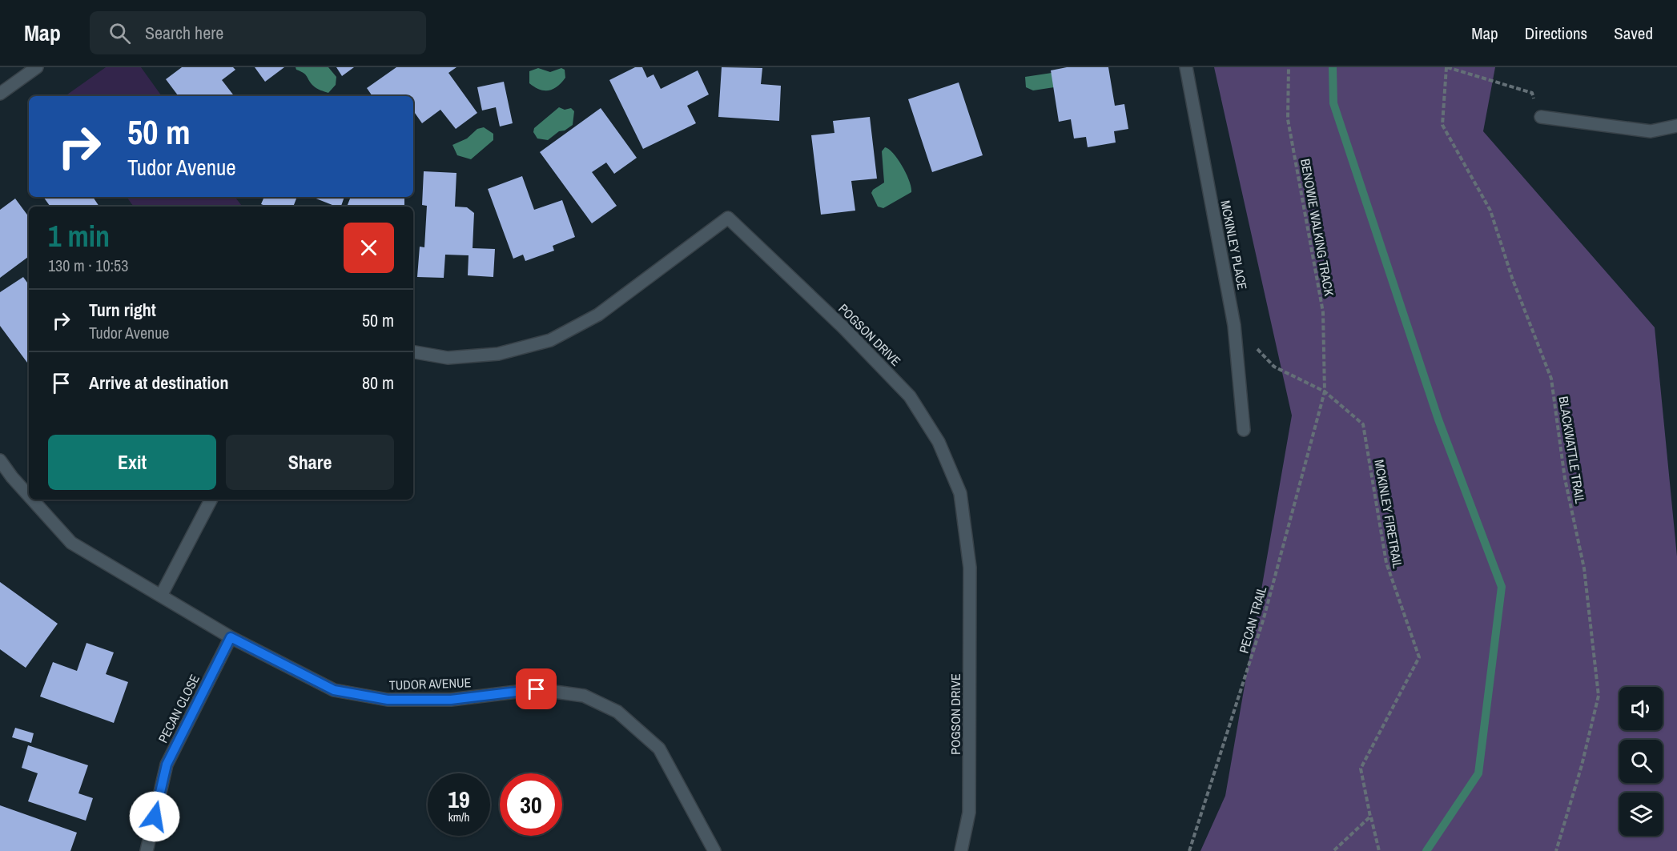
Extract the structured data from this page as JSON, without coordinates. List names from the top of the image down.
{
  "streets": {
    "street": [
      "MCKINLEY PLACE",
      "POGSON DRIVE",
      "TUDOR AVENUE",
      "PECAN CLOSE"
    ],
    "path": [
      "BENOWIE WALKING TRACK",
      "BLACKWATTLE TRAIL",
      "MCKINLEY FIRETRAIL",
      "PECAN TRAIL"
    ]
  },
  "crossings": [
    ["BENOWIE WALKING TRACK", "MCKINLEY FIRETRAIL"],
    ["BENOWIE WALKING TRACK", "PECAN TRAIL"],
    ["MCKINLEY PLACE", "MCKINLEY FIRETRAIL"],
    ["MCKINLEY FIRETRAIL", "PECAN TRAIL"],
    ["TUDOR AVENUE", "PECAN CLOSE"]
  ],
  "page": {
    "header": "Map",
    "search": "Search here",
    "nav": ["Map", "Directions", "Saved"],
    "turn": ["50 m", "Tudor Avenue"],
    "heading": ["1 min", "130 m · 10:53"],
    "list": [
      {
        "name": "Turn right",
        "note": "Tudor Avenue",
        "value": "50 m"
      },
      {
        "name": "Arrive at destination",
        "value": "80 m"
      }
    ],
    "buttons": ["Exit", "Share"],
    "speed": "19 km/h",
    "limit": "30"
  }
}
